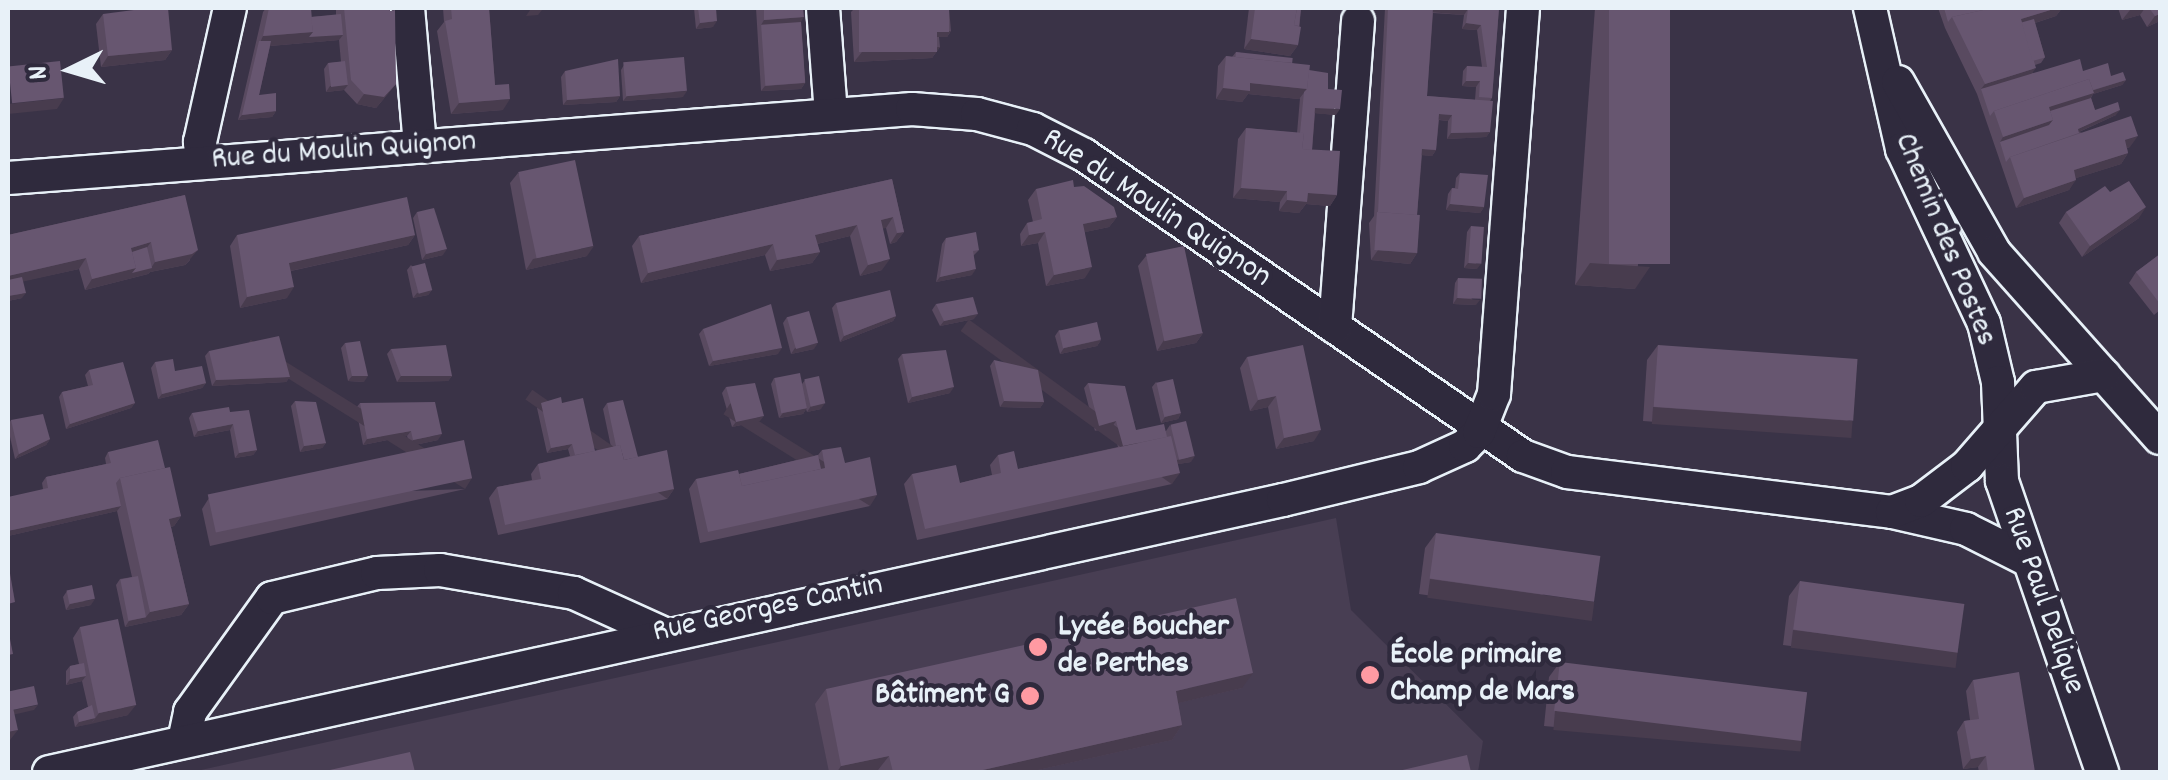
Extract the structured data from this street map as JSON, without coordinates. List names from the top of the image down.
{
  "streets": {
    "street": [
      "Rue du Moulin Quignon",
      "Chemin des Postes",
      "Rue Paul Delique",
      "Rue Georges Cantin"
    ]
  },
  "crossings": [
    ["Rue du Moulin Quignon", "Rue Paul Delique"],
    ["Rue du Moulin Quignon", "Rue Georges Cantin"],
    ["Chemin des Postes", "Rue Paul Delique"]
  ],
  "places": ["Lycée Boucher de Perthes", "École primaire Champ de Mars", "Bâtiment G"],
  "north": "left"
}
